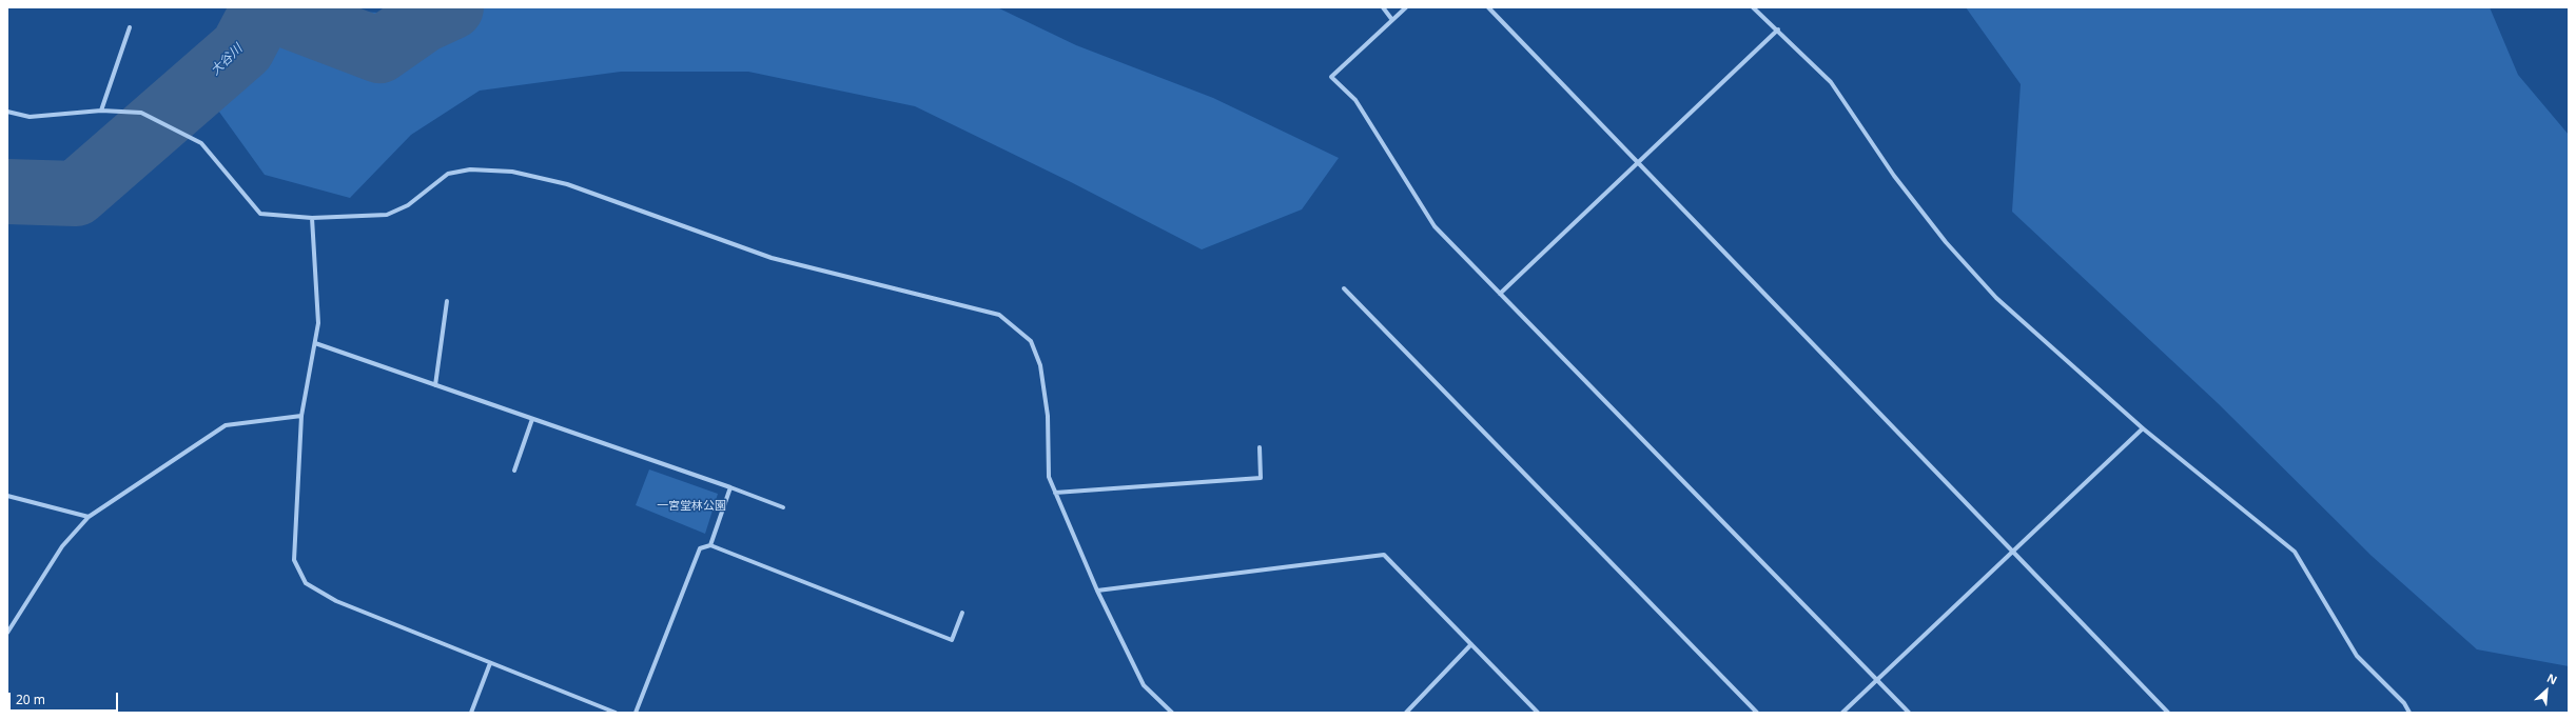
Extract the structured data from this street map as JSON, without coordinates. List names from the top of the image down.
{
  "water": ["大谷川"],
  "parks": ["一宮堂林公園"],
  "scale_bar": "20 m",
  "north": "top right"
}
